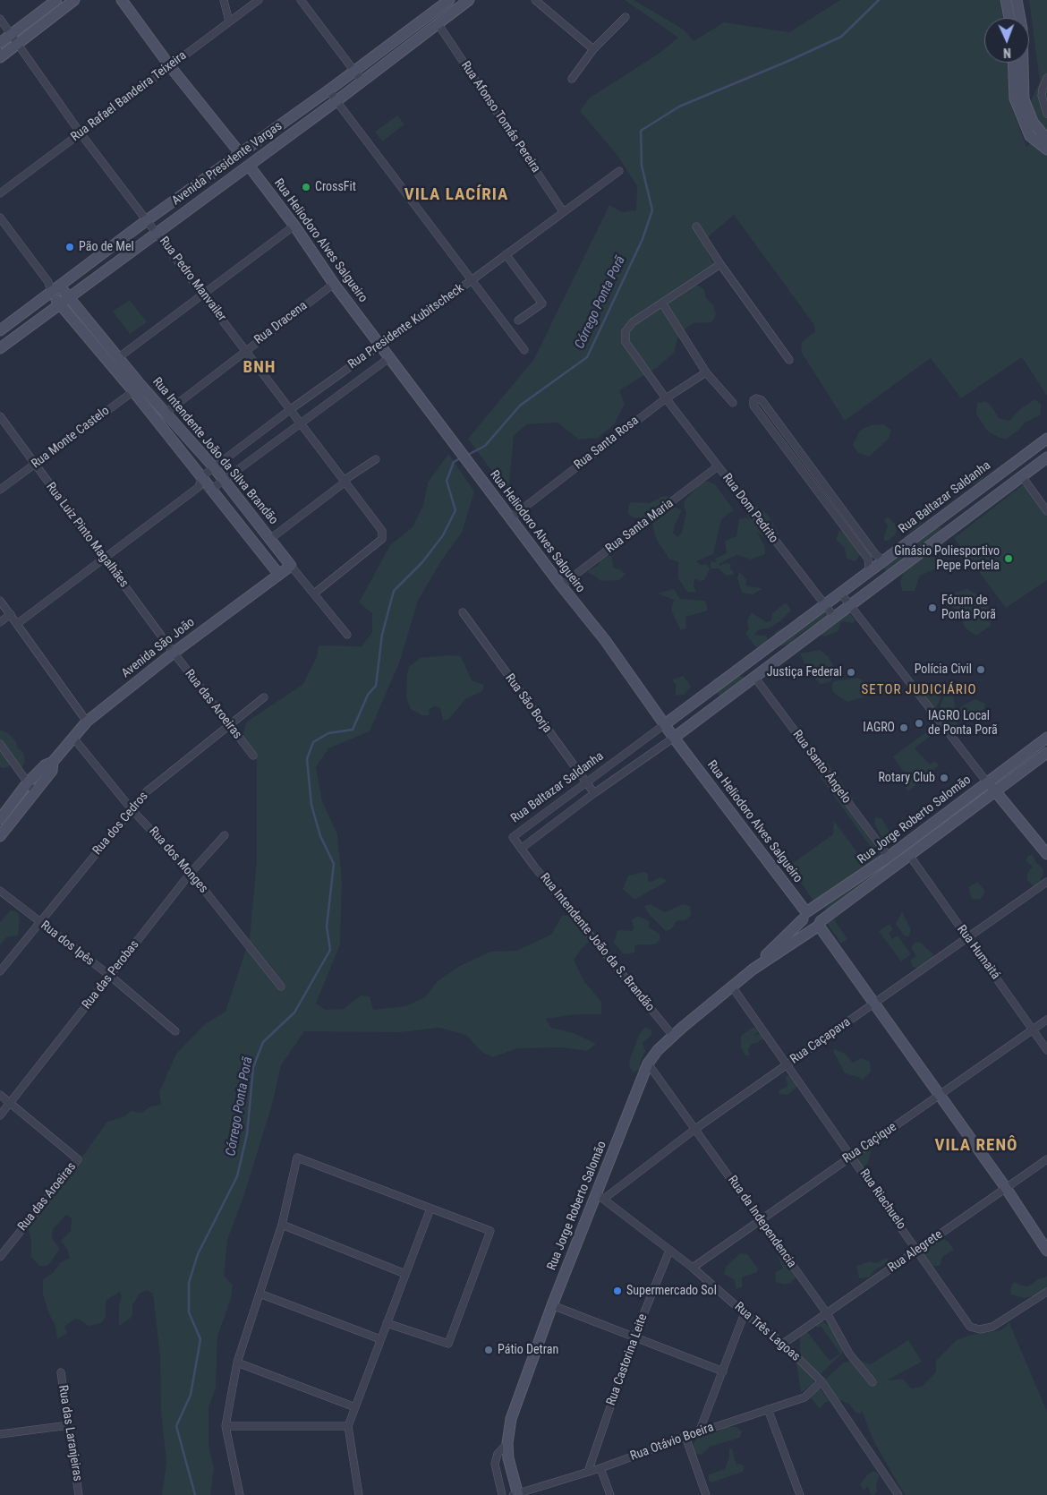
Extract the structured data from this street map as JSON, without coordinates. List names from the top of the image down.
{
  "streets": {
    "main road": [
      "Avenida Presidente Vargas",
      "Rua Heliodoro Alves Salgueiro",
      "Rua Intendente João da Silva Brandão",
      "Rua Baltazar Saldanha",
      "Avenida São João",
      "Rua Jorge Roberto Salomão"
    ],
    "street": [
      "Rua Rafael Bandeira Teixeira",
      "Rua Afonso Tomás Pereira",
      "Rua Pedro Manvailer",
      "Rua Dracena",
      "Rua Presidente Kubitscheck",
      "Rua Monte Castelo",
      "Rua Santa Rosa",
      "Rua Dom Pedrito",
      "Rua Santa Maria",
      "Rua Luiz Pinto Magalhães",
      "Rua São Borja",
      "Rua das Aroeiras",
      "Rua Santo Ângelo",
      "Rua dos Cedros",
      "Rua dos Monges",
      "Rua Intendente João da S. Brandão",
      "Rua dos Ipês",
      "Rua Humaitá",
      "Rua das Perobas",
      "Rua Caçapava",
      "Rua Caçique",
      "Rua Riachuelo",
      "Rua da Independencia",
      "Rua Alegrete",
      "Rua Três Lagoas",
      "Rua Castorina Leite",
      "Rua das Laranjeiras",
      "Rua Otávio Boeira"
    ]
  },
  "crossings": [
    ["Rua Rafael Bandeira Teixeira", "Rua Pedro Manvailer"],
    ["Rua Afonso Tomás Pereira", "Avenida Presidente Vargas"],
    ["Rua Afonso Tomás Pereira", "Rua Presidente Kubitscheck"],
    ["Avenida Presidente Vargas", "Rua Heliodoro Alves Salgueiro"],
    ["Avenida Presidente Vargas", "Rua Pedro Manvailer"],
    ["Avenida Presidente Vargas", "Rua Intendente João da Silva Brandão"],
    ["Rua Heliodoro Alves Salgueiro", "Rua Dracena"],
    ["Rua Heliodoro Alves Salgueiro", "Rua Presidente Kubitscheck"],
    ["Rua Heliodoro Alves Salgueiro", "Rua Santa Rosa"],
    ["Rua Heliodoro Alves Salgueiro", "Rua Baltazar Saldanha"],
    ["Rua Heliodoro Alves Salgueiro", "Rua Santa Maria"],
    ["Rua Heliodoro Alves Salgueiro", "Rua Jorge Roberto Salomão"],
    ["Rua Pedro Manvailer", "Rua Dracena"],
    ["Rua Pedro Manvailer", "Rua Presidente Kubitscheck"],
    ["Rua Pedro Manvailer", "Rua Intendente João da Silva Brandão"],
    ["Rua Dracena", "Rua Intendente João da Silva Brandão"],
    ["Rua Presidente Kubitscheck", "Rua Intendente João da Silva Brandão"],
    ["Rua Monte Castelo", "Rua Intendente João da Silva Brandão"],
    ["Rua Monte Castelo", "Rua Luiz Pinto Magalhães"],
    ["Rua Santa Rosa", "Rua Dom Pedrito"],
    ["Rua Intendente João da Silva Brandão", "Avenida São João"],
    ["Rua Baltazar Saldanha", "Rua Dom Pedrito"],
    ["Rua Baltazar Saldanha", "Rua São Borja"],
    ["Rua Baltazar Saldanha", "Rua Intendente João da S. Brandão"],
    ["Rua Dom Pedrito", "Rua Santa Maria"],
    ["Rua Luiz Pinto Magalhães", "Avenida São João"],
    ["Rua Luiz Pinto Magalhães", "Rua das Aroeiras"],
    ["Avenida São João", "Rua das Aroeiras"],
    ["Avenida São João", "Rua dos Monges"],
    ["Rua das Aroeiras", "Rua dos Cedros"],
    ["Rua das Aroeiras", "Rua das Perobas"],
    ["Rua Santo Ângelo", "Rua Jorge Roberto Salomão"],
    ["Rua Jorge Roberto Salomão", "Rua Intendente João da S. Brandão"],
    ["Rua Jorge Roberto Salomão", "Rua Humaitá"],
    ["Rua Jorge Roberto Salomão", "Rua Caçapava"],
    ["Rua Jorge Roberto Salomão", "Rua Riachuelo"],
    ["Rua Jorge Roberto Salomão", "Rua da Independencia"],
    ["Rua Jorge Roberto Salomão", "Rua Três Lagoas"],
    ["Rua Jorge Roberto Salomão", "Rua Otávio Boeira"],
    ["Rua dos Cedros", "Rua dos Monges"],
    ["Rua dos Cedros", "Rua dos Ipês"],
    ["Rua dos Monges", "Rua das Perobas"],
    ["Rua dos Ipês", "Rua das Perobas"],
    ["Rua Humaitá", "Rua Caçapava"],
    ["Rua Humaitá", "Rua Caçique"],
    ["Rua Caçapava", "Rua Riachuelo"],
    ["Rua Caçapava", "Rua da Independencia"],
    ["Rua Caçapava", "Rua Três Lagoas"],
    ["Rua Caçique", "Rua Riachuelo"],
    ["Rua Caçique", "Rua da Independencia"],
    ["Rua Caçique", "Rua Três Lagoas"],
    ["Rua Riachuelo", "Rua Alegrete"],
    ["Rua da Independencia", "Rua Alegrete"],
    ["Rua Alegrete", "Rua Três Lagoas"],
    ["Rua Três Lagoas", "Rua Castorina Leite"],
    ["Rua Três Lagoas", "Rua Otávio Boeira"],
    ["Rua Castorina Leite", "Rua Otávio Boeira"]
  ],
  "districts": [
    "VILA LACÍRIA",
    "BNH",
    "SETOR JUDICIÁRIO",
    "VILA RENÔ"
  ],
  "water": ["Córrego Ponta Porã"],
  "places": [
    "CrossFit",
    "Pão de Mel",
    "Ginásio Poliesportivo Pepe Portela",
    "Fórum de Ponta Porã",
    "Polícia Civil",
    "Justiça Federal",
    "IAGRO Local de Ponta Porã",
    "IAGRO",
    "Rotary Club",
    "Supermercado Sol",
    "Pátio Detran"
  ],
  "north": "bottom"
}
